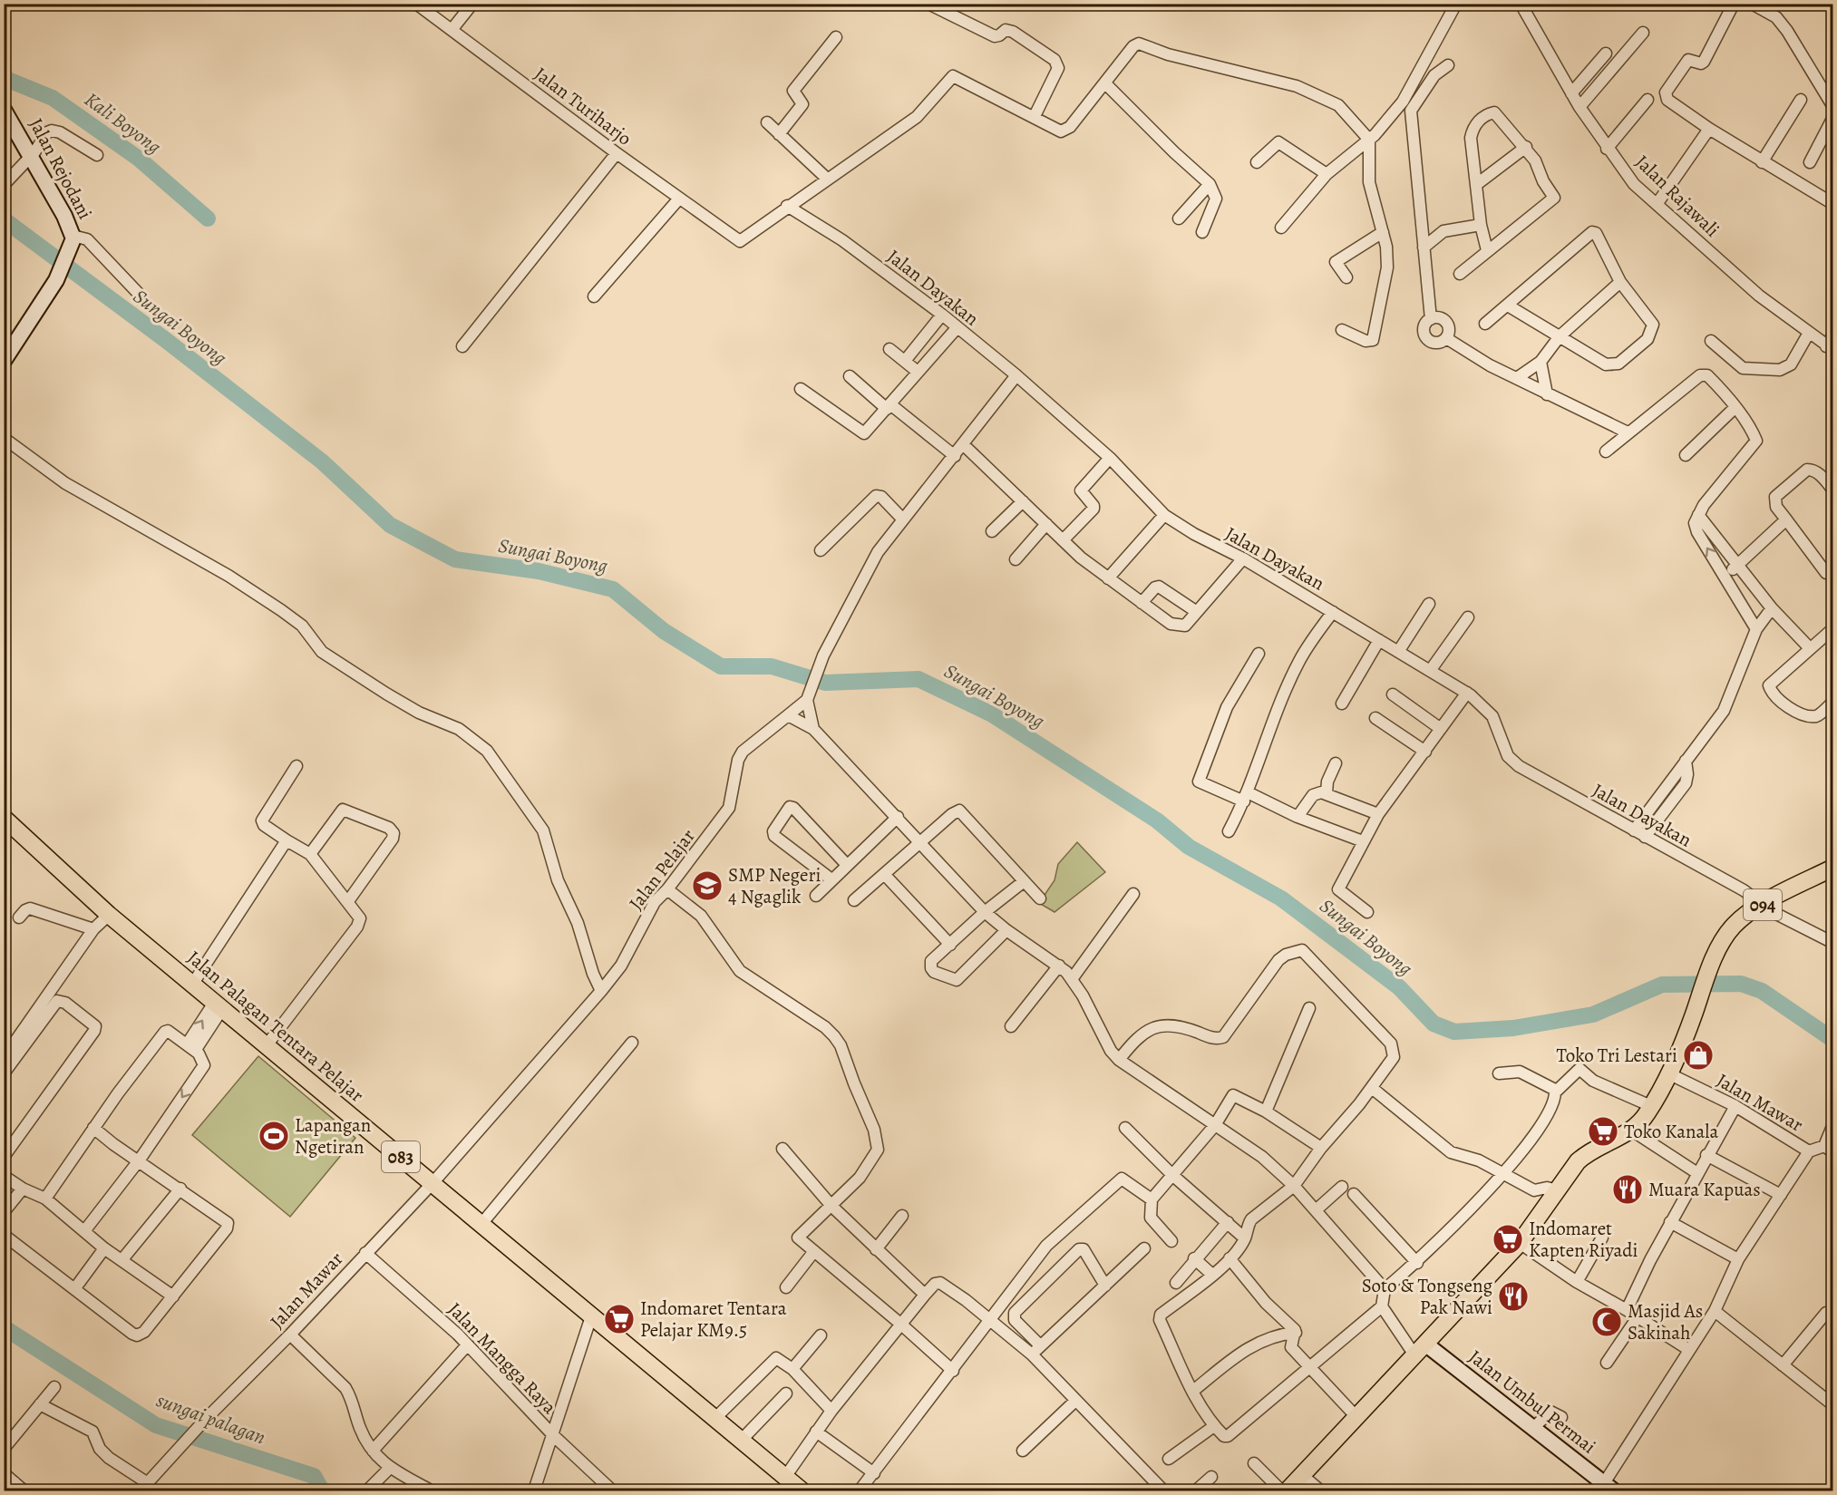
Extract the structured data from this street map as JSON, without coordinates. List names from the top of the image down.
{
  "streets": {
    "main road": [
      "Jalan Rejodani",
      "094",
      "Jalan Palagan Tentara Pelajar",
      "083",
      "Jalan Umbul Permai"
    ],
    "street": [
      "Jalan Turiharjo",
      "Jalan Rajawali",
      "Jalan Dayakan",
      "Jalan Pelajar",
      "Jalan Mawar",
      "Jalan Mangga Raya"
    ]
  },
  "crossings": [
    ["Jalan Turiharjo", "Jalan Dayakan"],
    ["Jalan Dayakan", "094"],
    ["Jalan Pelajar", "Jalan Palagan Tentara Pelajar"],
    ["Jalan Pelajar", "Jalan Mawar"],
    ["094", "Jalan Mawar"],
    ["094", "Jalan Umbul Permai"],
    ["Jalan Palagan Tentara Pelajar", "Jalan Mawar"],
    ["Jalan Mawar", "Jalan Mangga Raya"]
  ],
  "water": ["Kali Boyong", "Sungai Boyong", "sungai palagan"],
  "places": {
    "school or university": ["SMP Negeri 4 Ngaglik"],
    "shop": ["Toko Tri Lestari"],
    "supermarket": ["Toko Kanala", "Indomaret Kapten Riyadi", "Indomaret Tentara Pelajar KM9.5"],
    "sports": ["Lapangan Ngetiran"],
    "restaurant": ["Muara Kapuas", "Soto & Tongseng Pak Nawi"],
    "mosque": ["Masjid As Sakinah"]
  }
}
